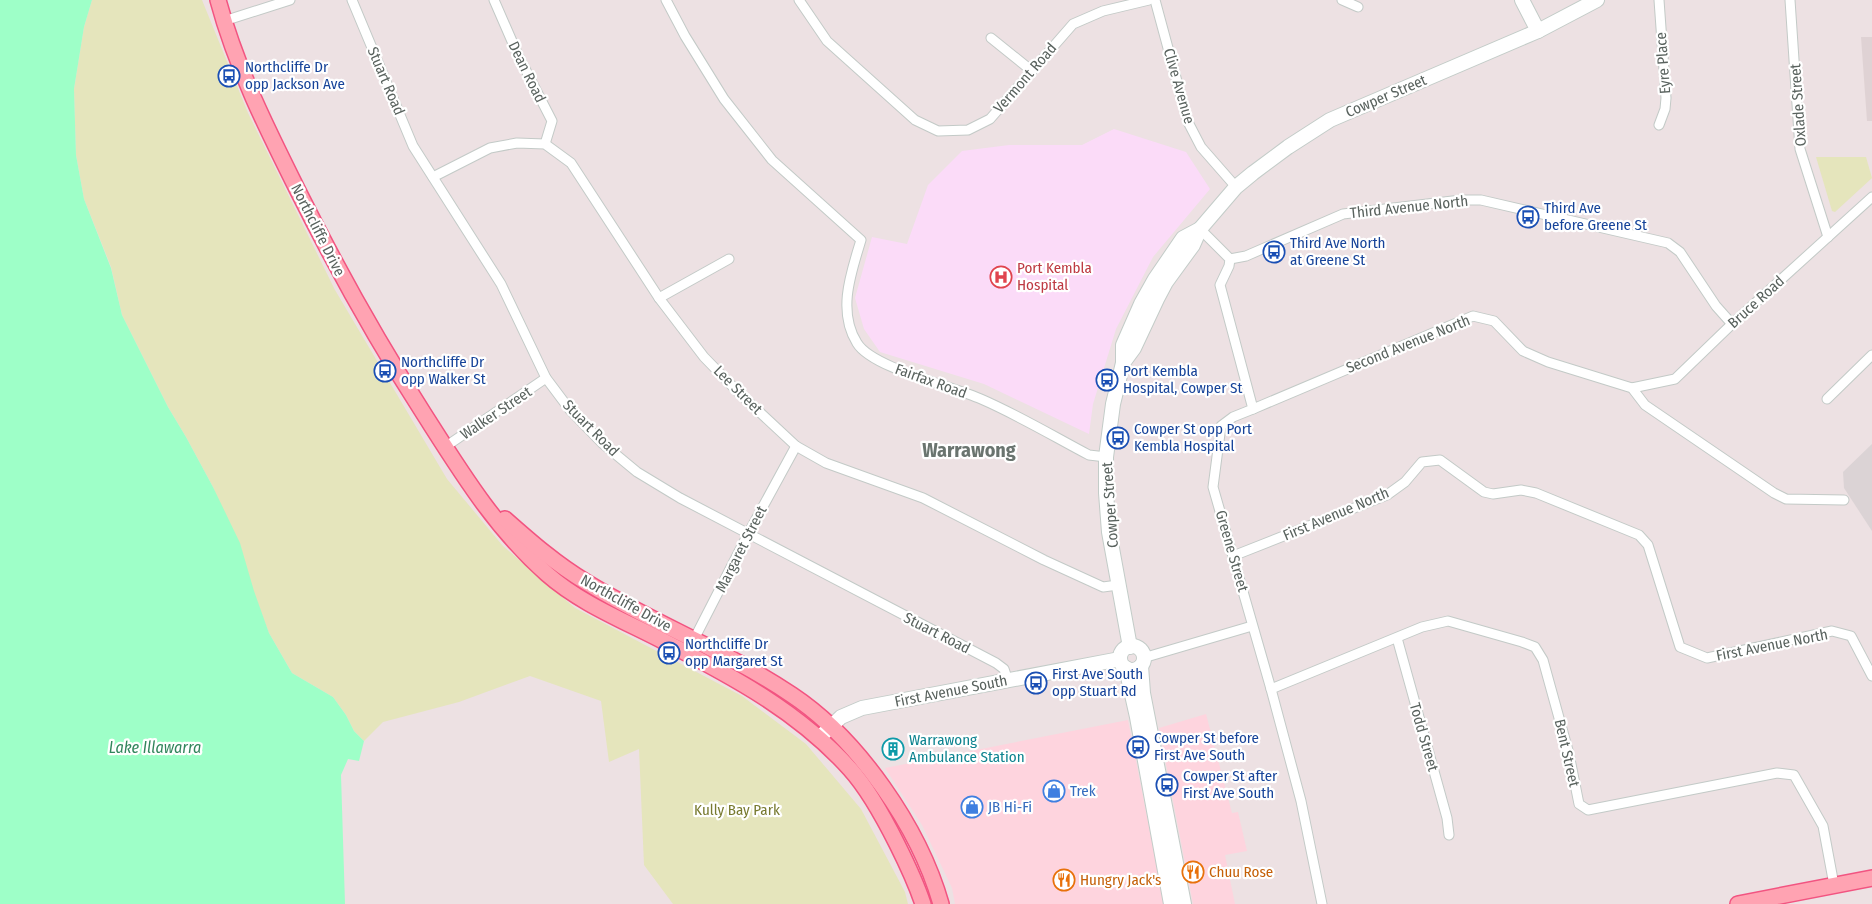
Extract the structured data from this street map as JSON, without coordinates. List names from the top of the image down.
{
  "streets": {
    "main road": ["Cowper Street", "Northcliffe Drive", "First Avenue South"],
    "street": [
      "Eyre Place",
      "Dean Road",
      "Vermont Road",
      "Stuart Road",
      "Clive Avenue",
      "Oxlade Street",
      "Third Avenue North",
      "Bruce Road",
      "Second Avenue North",
      "Fairfax Road",
      "Lee Street",
      "Walker Street",
      "First Avenue North",
      "Margaret Street",
      "Greene Street",
      "Todd Street",
      "Bent Street"
    ]
  },
  "crossings": [
    ["Dean Road", "Lee Street"],
    ["Stuart Road", "Walker Street"],
    ["Stuart Road", "Margaret Street"],
    ["Stuart Road", "First Avenue South"],
    ["Clive Avenue", "Cowper Street"],
    ["Cowper Street", "Fairfax Road"],
    ["Cowper Street", "Lee Street"],
    ["Cowper Street", "First Avenue South"],
    ["Oxlade Street", "Bruce Road"],
    ["Third Avenue North", "Bruce Road"],
    ["Northcliffe Drive", "Walker Street"],
    ["Northcliffe Drive", "Margaret Street"],
    ["Northcliffe Drive", "First Avenue South"],
    ["Bruce Road", "Second Avenue North"],
    ["Second Avenue North", "Greene Street"],
    ["Lee Street", "Margaret Street"],
    ["First Avenue North", "Greene Street"],
    ["Greene Street", "Bent Street"],
    ["Todd Street", "Bent Street"]
  ],
  "districts": ["Warrawong"],
  "water": ["Lake Illawarra"],
  "parks": ["Kully Bay Park"],
  "places": {
    "bus stop": [
      "Northcliffe Dr opp Jackson Ave",
      "Third Ave before Greene St",
      "Third Ave North at Greene St",
      "Northcliffe Dr opp Walker St",
      "Port Kembla Hospital, Cowper St",
      "Cowper St opp Port Kembla Hospital",
      "Northcliffe Dr opp Margaret St",
      "First Ave South opp Stuart Rd",
      "Cowper St before First Ave South",
      "Cowper St after First Ave South"
    ],
    "hospital": ["Port Kembla Hospital"],
    "building": ["Warrawong Ambulance Station"],
    "shop": ["Trek", "JB Hi-Fi"],
    "restaurant": ["Chuu Rose", "Hungry Jack's"]
  }
}
